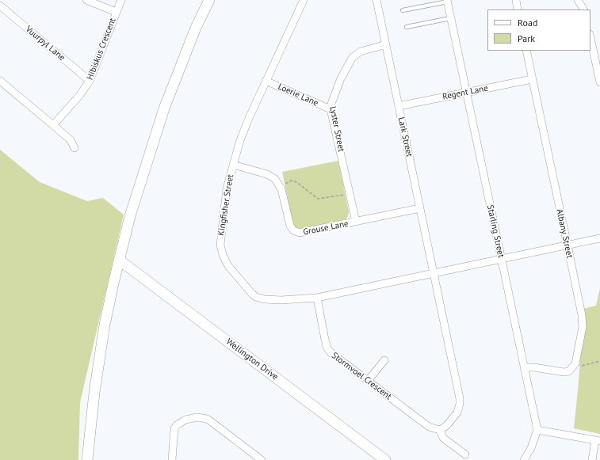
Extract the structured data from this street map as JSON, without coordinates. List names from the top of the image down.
{
  "streets": {
    "main road": ["Wellington Drive"],
    "street": [
      "Vuurpyl Lane",
      "Hibiskus Crescent",
      "Regent Lane",
      "Loerie Lane",
      "Lyster Street",
      "Lark Street",
      "Kingfisher Street",
      "Grouse Lane",
      "Starling Street",
      "Albany Street",
      "Stormvoel Crescent"
    ]
  },
  "crossings": [
    ["Vuurpyl Lane", "Hibiskus Crescent"],
    ["Regent Lane", "Lark Street"],
    ["Regent Lane", "Starling Street"],
    ["Regent Lane", "Albany Street"],
    ["Loerie Lane", "Lyster Street"],
    ["Loerie Lane", "Kingfisher Street"],
    ["Lyster Street", "Lark Street"],
    ["Lyster Street", "Grouse Lane"],
    ["Lark Street", "Kingfisher Street"],
    ["Lark Street", "Grouse Lane"],
    ["Kingfisher Street", "Grouse Lane"],
    ["Kingfisher Street", "Starling Street"],
    ["Kingfisher Street", "Albany Street"],
    ["Kingfisher Street", "Stormvoel Crescent"]
  ],
  "legend": ["Road", "Park"]
}
